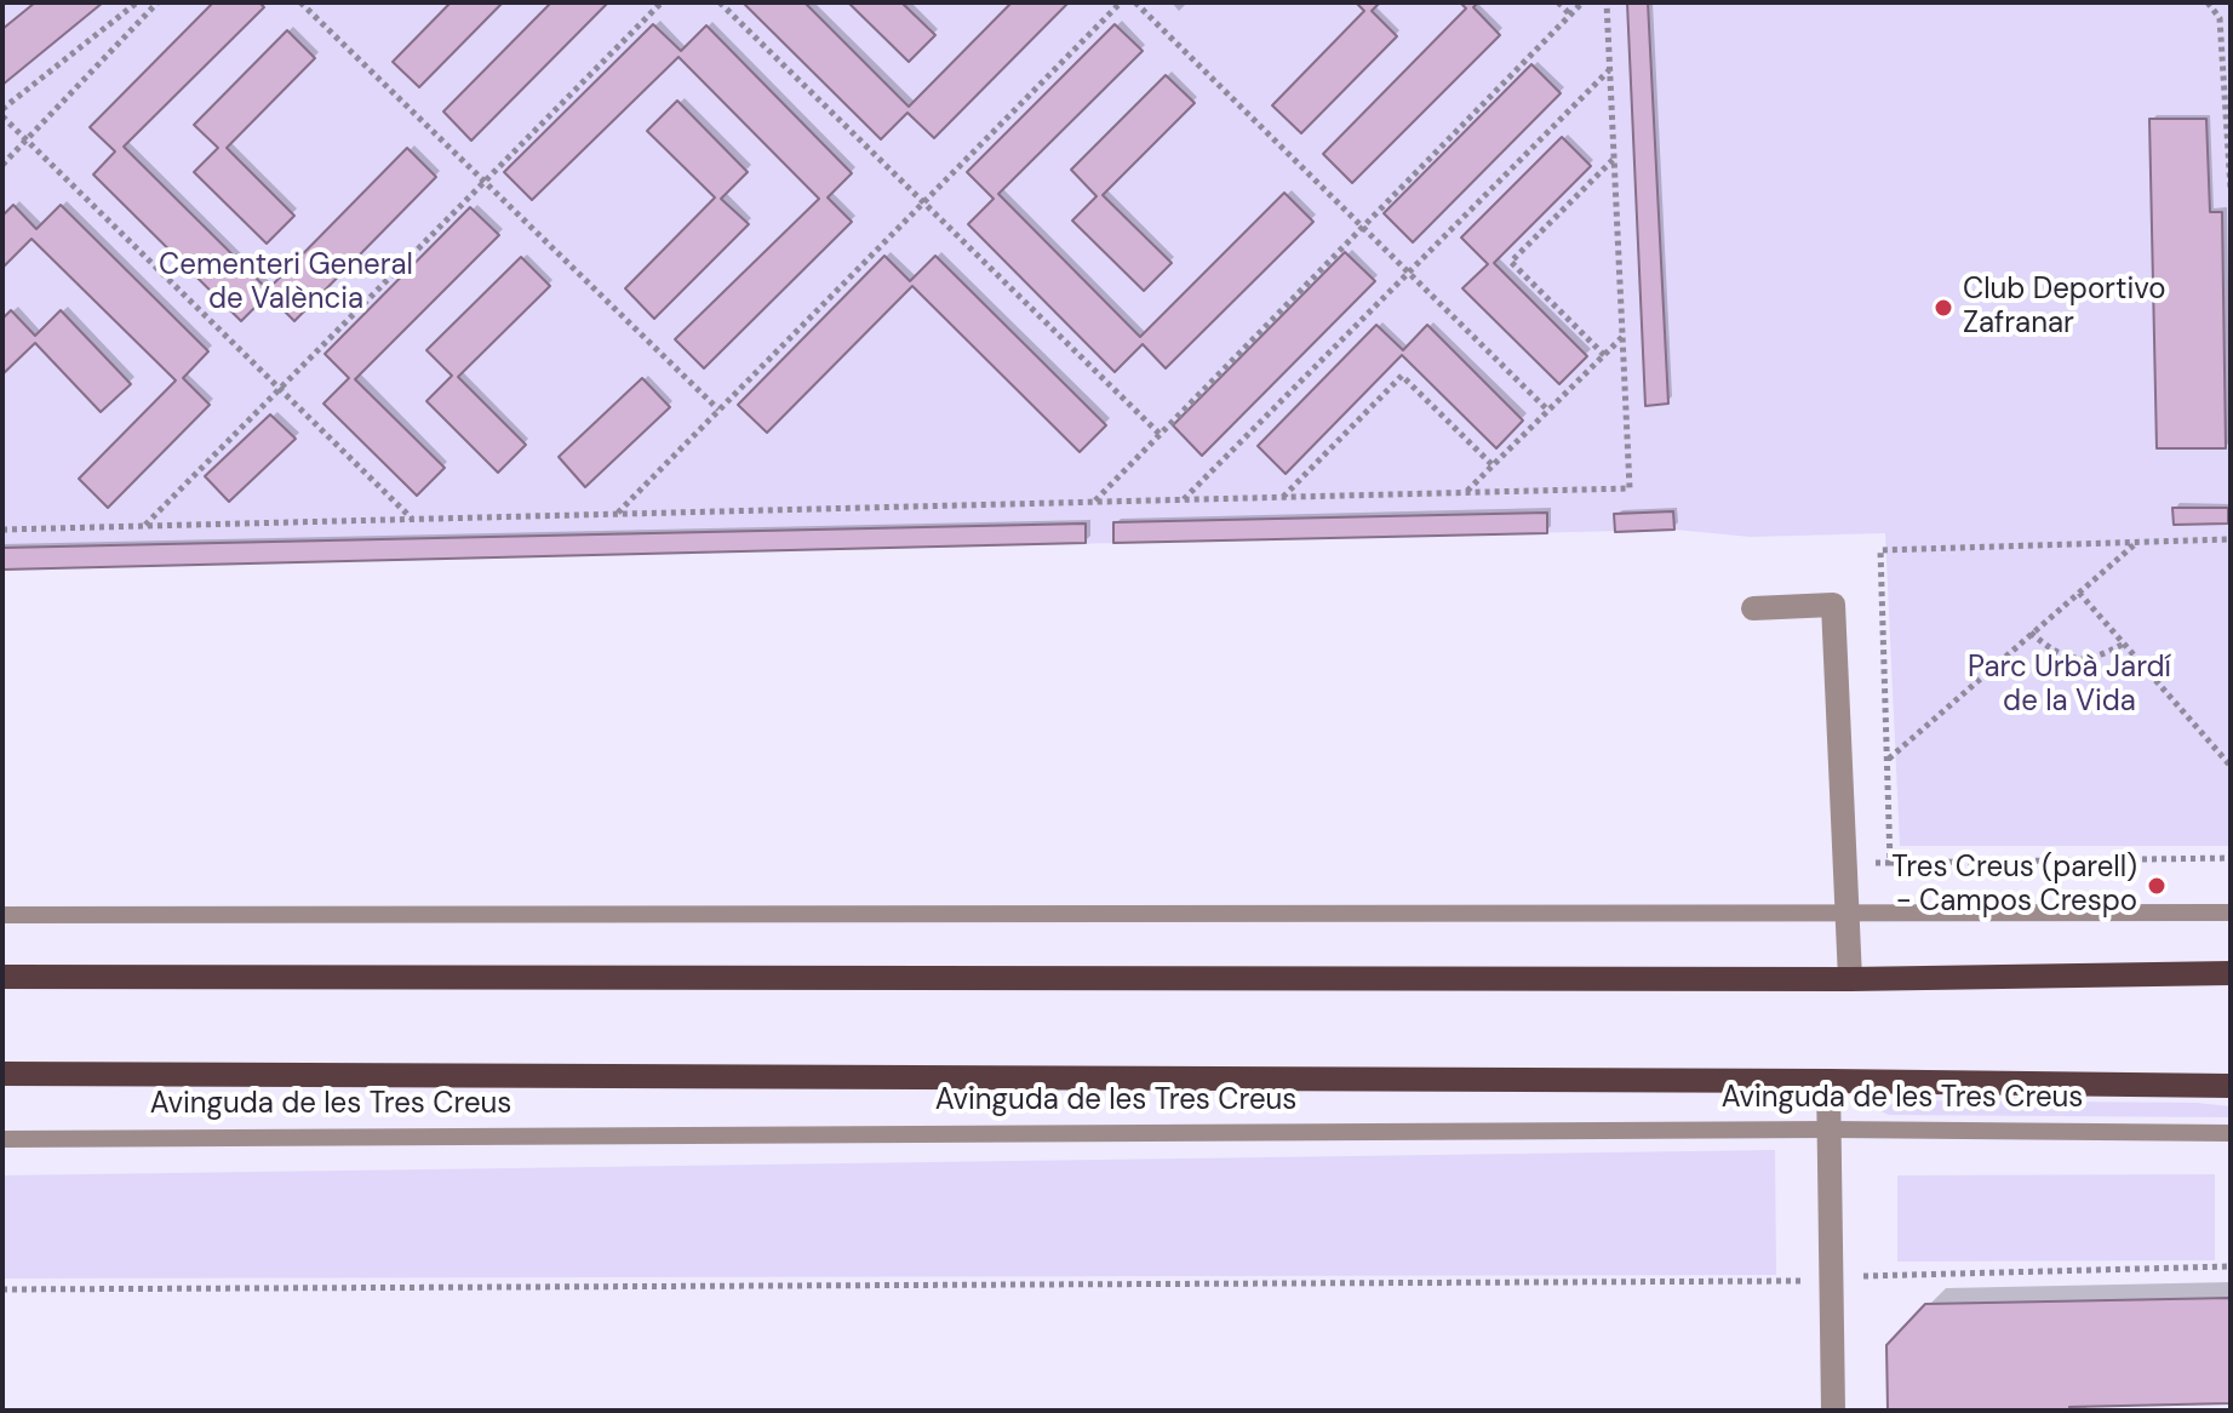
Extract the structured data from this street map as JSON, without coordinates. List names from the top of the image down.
{
  "streets": {
    "main road": ["Avinguda de les Tres Creus"]
  },
  "parks": ["Cementeri General de València", "Parc Urbà Jardí de la Vida"],
  "places": ["Club Deportivo Zafranar", "Tres Creus (parell) - Campos Crespo"]
}
